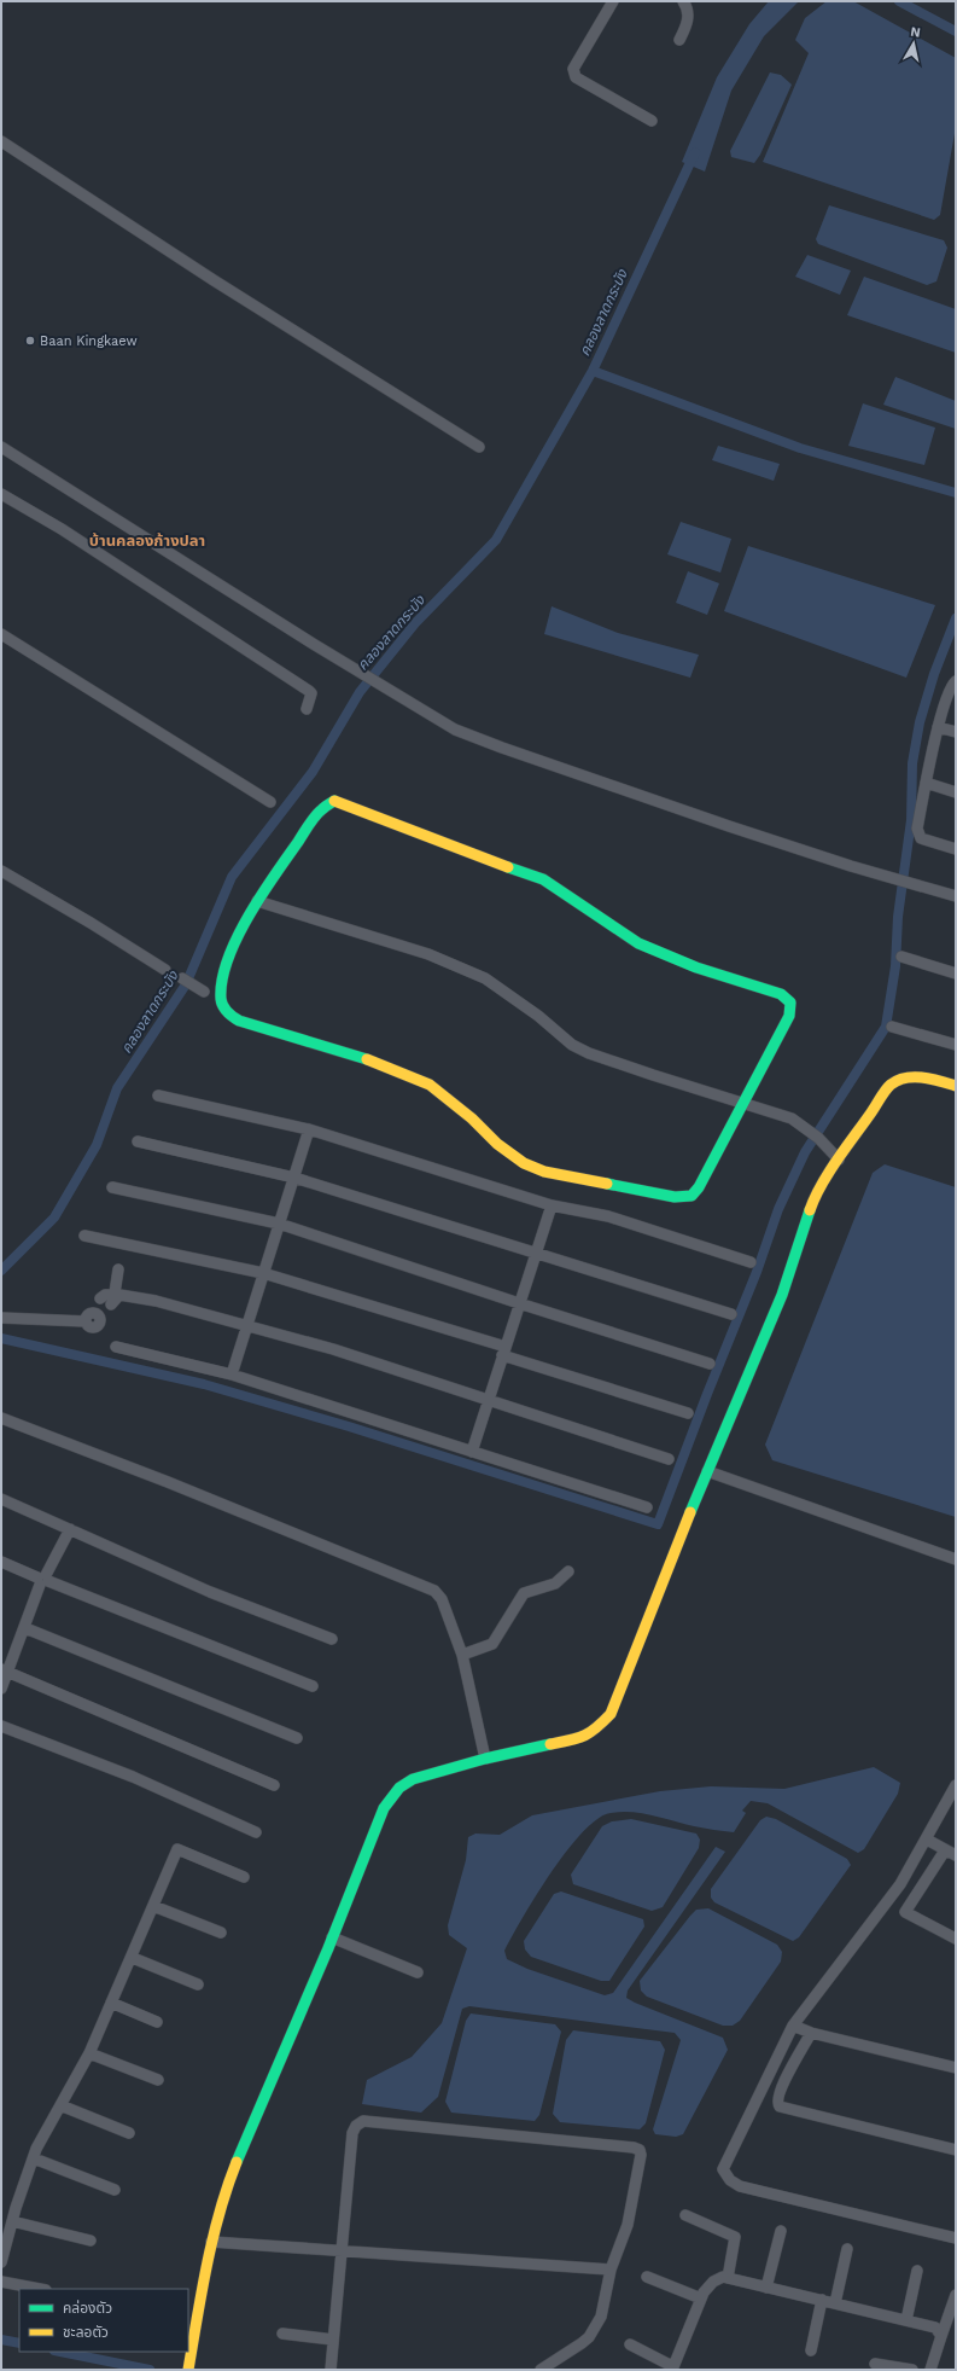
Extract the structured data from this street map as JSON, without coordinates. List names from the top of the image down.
{
  "districts": ["บ้านคลองก้างปลา"],
  "water": ["คลองลาดกระบัง"],
  "places": ["Baan Kingkaew"],
  "legend": ["คล่องตัว", "ชะลอตัว"],
  "north": "top"
}
